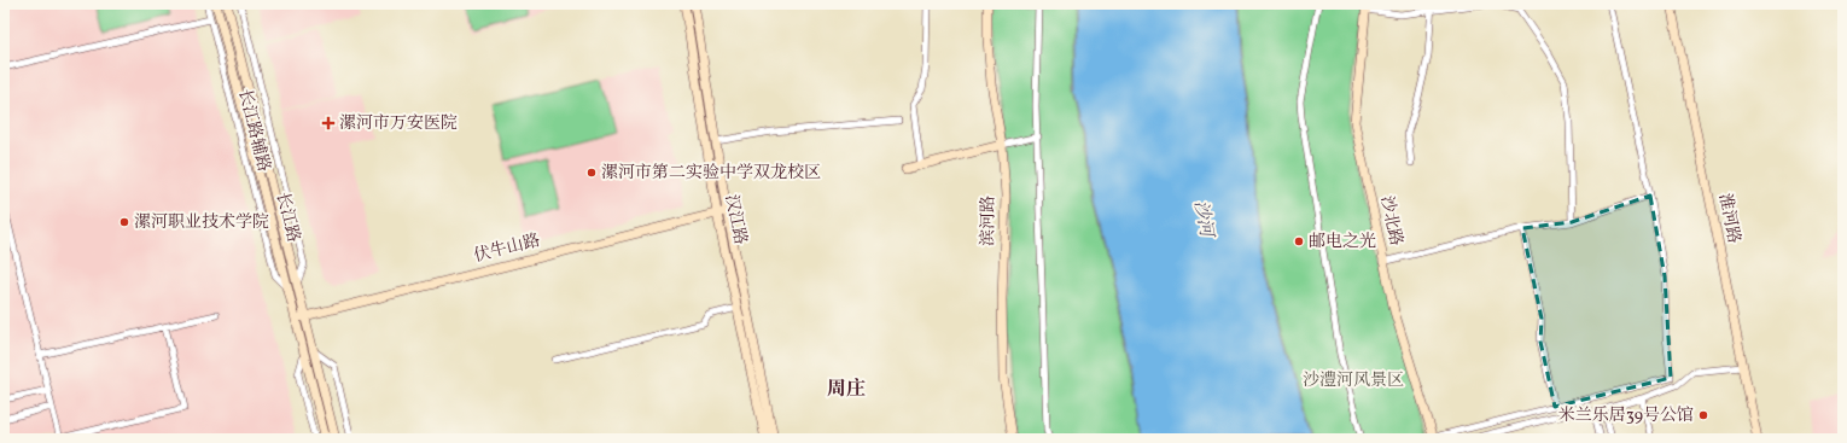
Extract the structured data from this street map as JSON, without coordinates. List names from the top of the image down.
{
  "streets": {
    "street": [
      "长江路辅路",
      "长江路",
      "淮河路",
      "汉江路",
      "滨河路",
      "沙北路",
      "伏牛山路"
    ]
  },
  "crossings": [
    ["长江路辅路", "长江路"],
    ["长江路", "伏牛山路"],
    ["汉江路", "伏牛山路"]
  ],
  "districts": ["周庄"],
  "water": ["沙河"],
  "parks": ["沙澧河风景区"],
  "places": {
    "health": ["漯河市万安医院"],
    "other": [
      "漯河市第二实验中学双龙校区",
      "漯河职业技术学院",
      "邮电之光",
      "米兰乐居39号公馆"
    ]
  }
}
